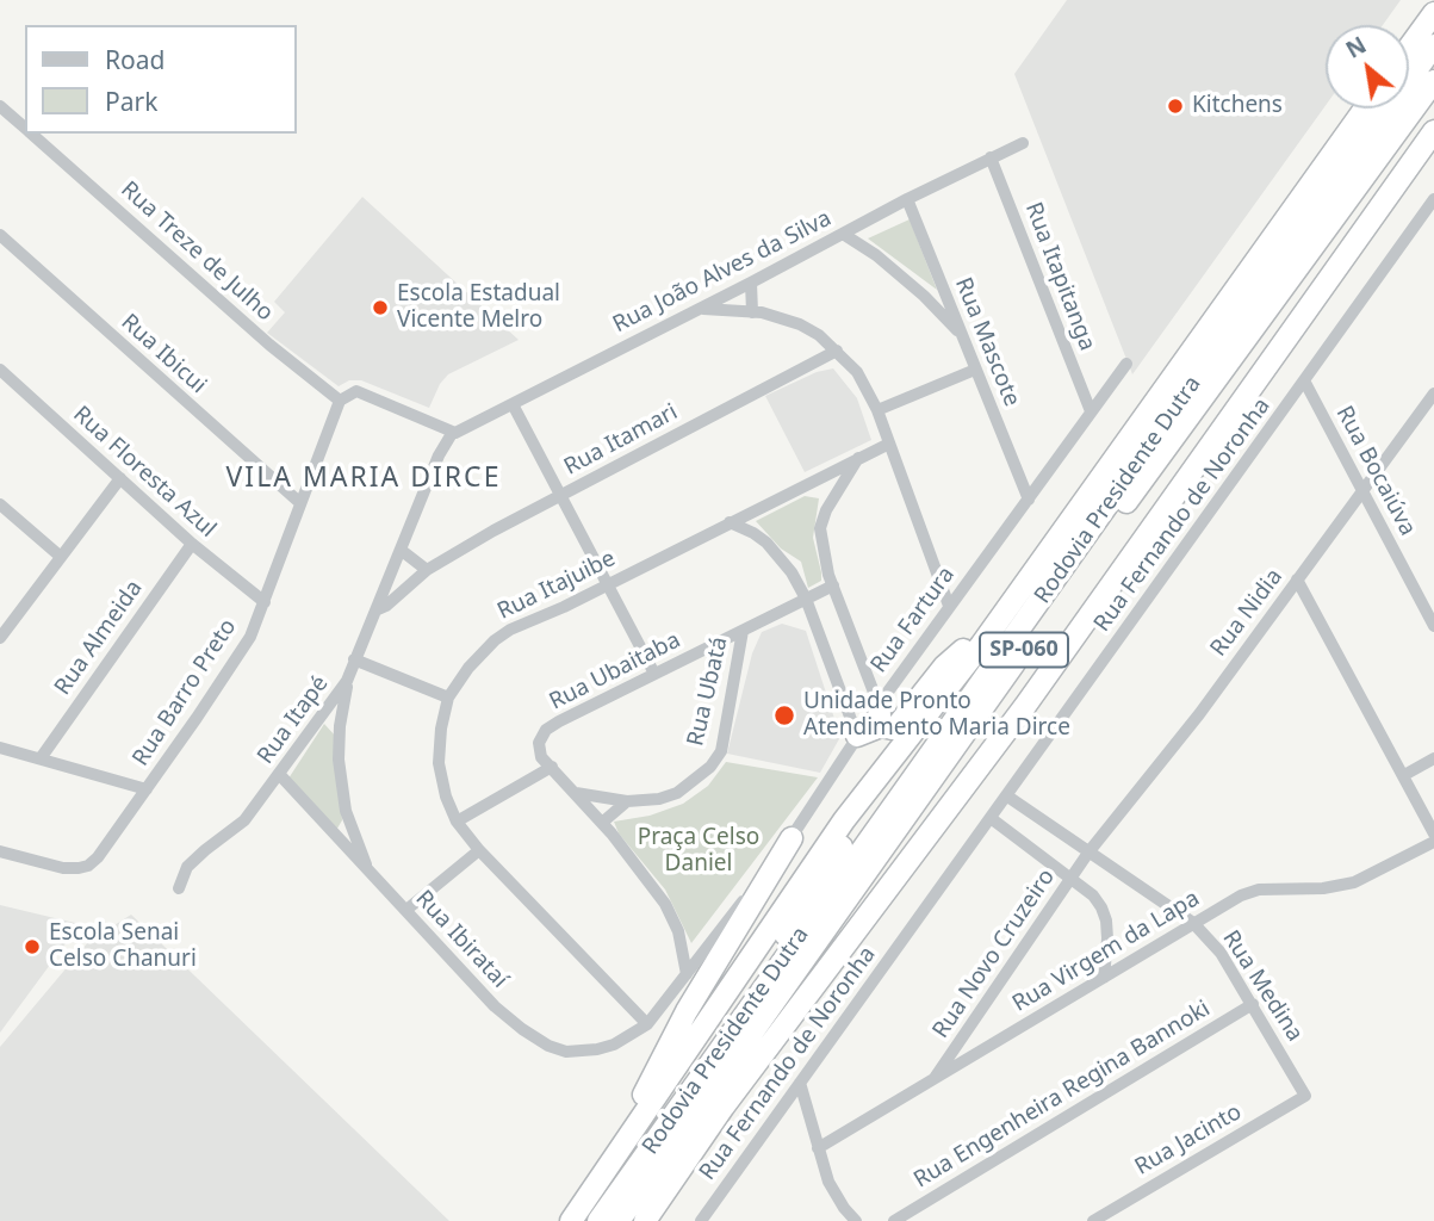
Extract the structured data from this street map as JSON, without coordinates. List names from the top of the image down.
{
  "streets": {
    "highway": ["Rodovia Presidente Dutra", "SP-060"],
    "street": [
      "Rua Treze de Julho",
      "Rua João Alves da Silva",
      "Rua Itapitanga",
      "Rua Mascote",
      "Rua Ibicui",
      "Rua Itamari",
      "Rua Bocaiúva",
      "Rua Floresta Azul",
      "Rua Fernando de Noronha",
      "Rua Itajuibe",
      "Rua Nidia",
      "Rua Fartura",
      "Rua Almeida",
      "Rua Ubaitaba",
      "Rua Ubatá",
      "Rua Barro Preto",
      "Rua Itapé",
      "Rua Ibirataí",
      "Rua Virgem da Lapa",
      "Rua Novo Cruzeiro",
      "Rua Medina",
      "Rua Engenheira Regina Bannoki",
      "Rua Jacinto"
    ]
  },
  "crossings": [
    ["Rua Treze de Julho", "Rua Barro Preto"],
    ["Rua João Alves da Silva", "Rua Itapitanga"],
    ["Rua João Alves da Silva", "Rua Mascote"],
    ["Rua João Alves da Silva", "Rua Itapé"],
    ["Rua Itapitanga", "Rua Fartura"],
    ["Rua Mascote", "Rua Fartura"],
    ["Rua Ibicui", "Rua Barro Preto"],
    ["Rua Itamari", "Rua Itapé"],
    ["Rua Bocaiúva", "Rua Fernando de Noronha"],
    ["Rua Bocaiúva", "Rua Nidia"],
    ["Rua Floresta Azul", "Rua Almeida"],
    ["Rua Floresta Azul", "Rua Barro Preto"],
    ["Rua Fernando de Noronha", "Rua Medina"],
    ["Rua Itajuibe", "Rua Fartura"],
    ["Rua Itajuibe", "Rua Ibirataí"],
    ["Rua Nidia", "Rua Novo Cruzeiro"],
    ["Rua Nidia", "Rua Medina"],
    ["Rua Fartura", "Rua Ibirataí"],
    ["Rua Ubaitaba", "Rua Ubatá"],
    ["Rua Itapé", "Rua Ibirataí"],
    ["Rua Virgem da Lapa", "Rua Novo Cruzeiro"],
    ["Rua Virgem da Lapa", "Rua Medina"],
    ["Rua Novo Cruzeiro", "Rua Medina"],
    ["Rua Medina", "Rua Engenheira Regina Bannoki"],
    ["Rua Medina", "Rua Jacinto"]
  ],
  "districts": ["VILA MARIA DIRCE"],
  "parks": ["Praça Celso Daniel"],
  "places": [
    "Kitchens",
    "Escola Estadual Vicente Melro",
    "Unidade Pronto Atendimento Maria Dirce",
    "Escola Senai Celso Chanuri"
  ],
  "legend": ["Road", "Park"],
  "north": "top left"
}
